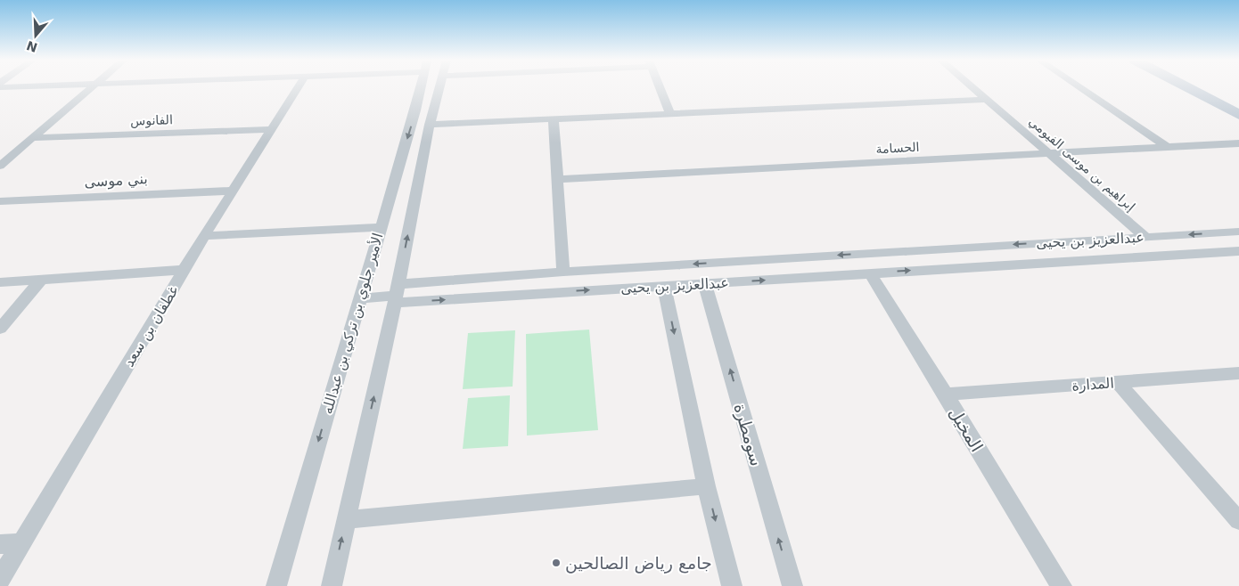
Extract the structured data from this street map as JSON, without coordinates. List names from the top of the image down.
{
  "streets": {
    "street": [
      "الفانوس",
      "الحسامة",
      "إبراهيم بن موسى الفيومي",
      "بني موسى",
      "عبدالعزيز بن يحيى",
      "الأمير جلوي بن تركي بن عبدالله",
      "غطفان بن سعد",
      "المدارة",
      "المخيل",
      "سومطرة"
    ]
  },
  "crossings": [
    ["الفانوس", "غطفان بن سعد"],
    ["الحسامة", "إبراهيم بن موسى الفيومي"],
    ["إبراهيم بن موسى الفيومي", "عبدالعزيز بن يحيى"],
    ["بني موسى", "غطفان بن سعد"],
    ["عبدالعزيز بن يحيى", "الأمير جلوي بن تركي بن عبدالله"],
    ["عبدالعزيز بن يحيى", "المخيل"],
    ["عبدالعزيز بن يحيى", "سومطرة"],
    ["المدارة", "المخيل"]
  ],
  "places": ["جامع رياض الصالحين"],
  "north": "bottom"
}
